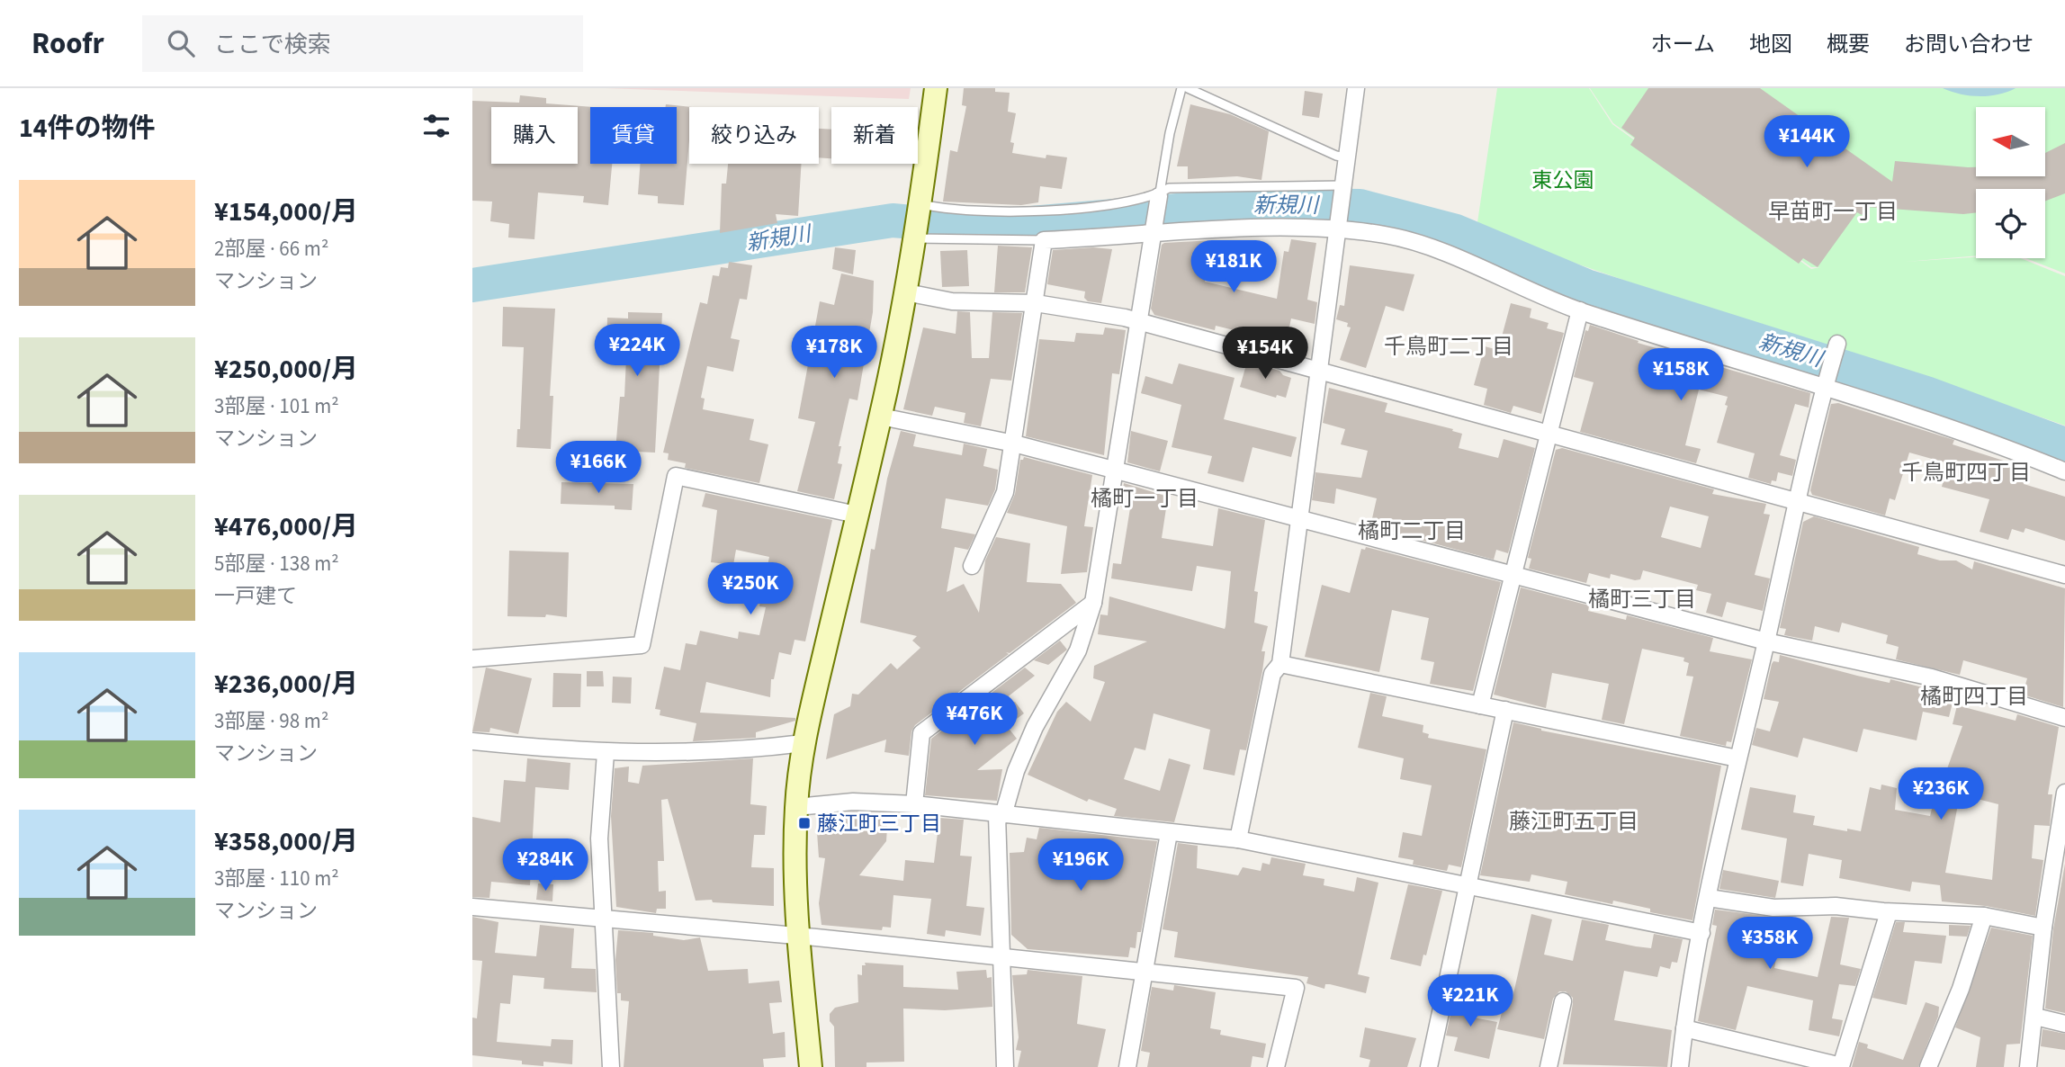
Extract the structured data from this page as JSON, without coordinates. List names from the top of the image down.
{
  "districts": [
    "早苗町一丁目",
    "千鳥町二丁目",
    "千鳥町四丁目",
    "橘町一丁目",
    "橘町二丁目",
    "橘町三丁目",
    "橘町四丁目",
    "藤江町五丁目"
  ],
  "water": ["新規川"],
  "parks": ["東公園"],
  "places": {
    "transit": ["藤江町三丁目"]
  },
  "north": "left",
  "page": {
    "header": "Roofr",
    "search": "ここで検索",
    "nav": [
      "ホーム",
      "地図",
      "概要",
      "お問い合わせ"
    ],
    "heading": "14件の物件",
    "chip": [
      "購入",
      "賃貸",
      "絞り込み",
      "新着"
    ],
    "price": [
      "¥144K",
      "¥181K",
      "¥224K",
      "¥178K",
      "¥154K",
      "¥158K",
      "¥166K",
      "¥250K",
      "¥476K",
      "¥236K",
      "¥284K",
      "¥196K",
      "¥358K",
      "¥221K"
    ],
    "list": [
      {
        "name": "¥154,000/月",
        "note": "2部屋 · 66 m² · マンション"
      },
      {
        "name": "¥250,000/月",
        "note": "3部屋 · 101 m² · マンション"
      },
      {
        "name": "¥476,000/月",
        "note": "5部屋 · 138 m² · 一戸建て"
      },
      {
        "name": "¥236,000/月",
        "note": "3部屋 · 98 m² · マンション"
      },
      {
        "name": "¥358,000/月",
        "note": "3部屋 · 110 m² · マンション"
      }
    ]
  }
}
